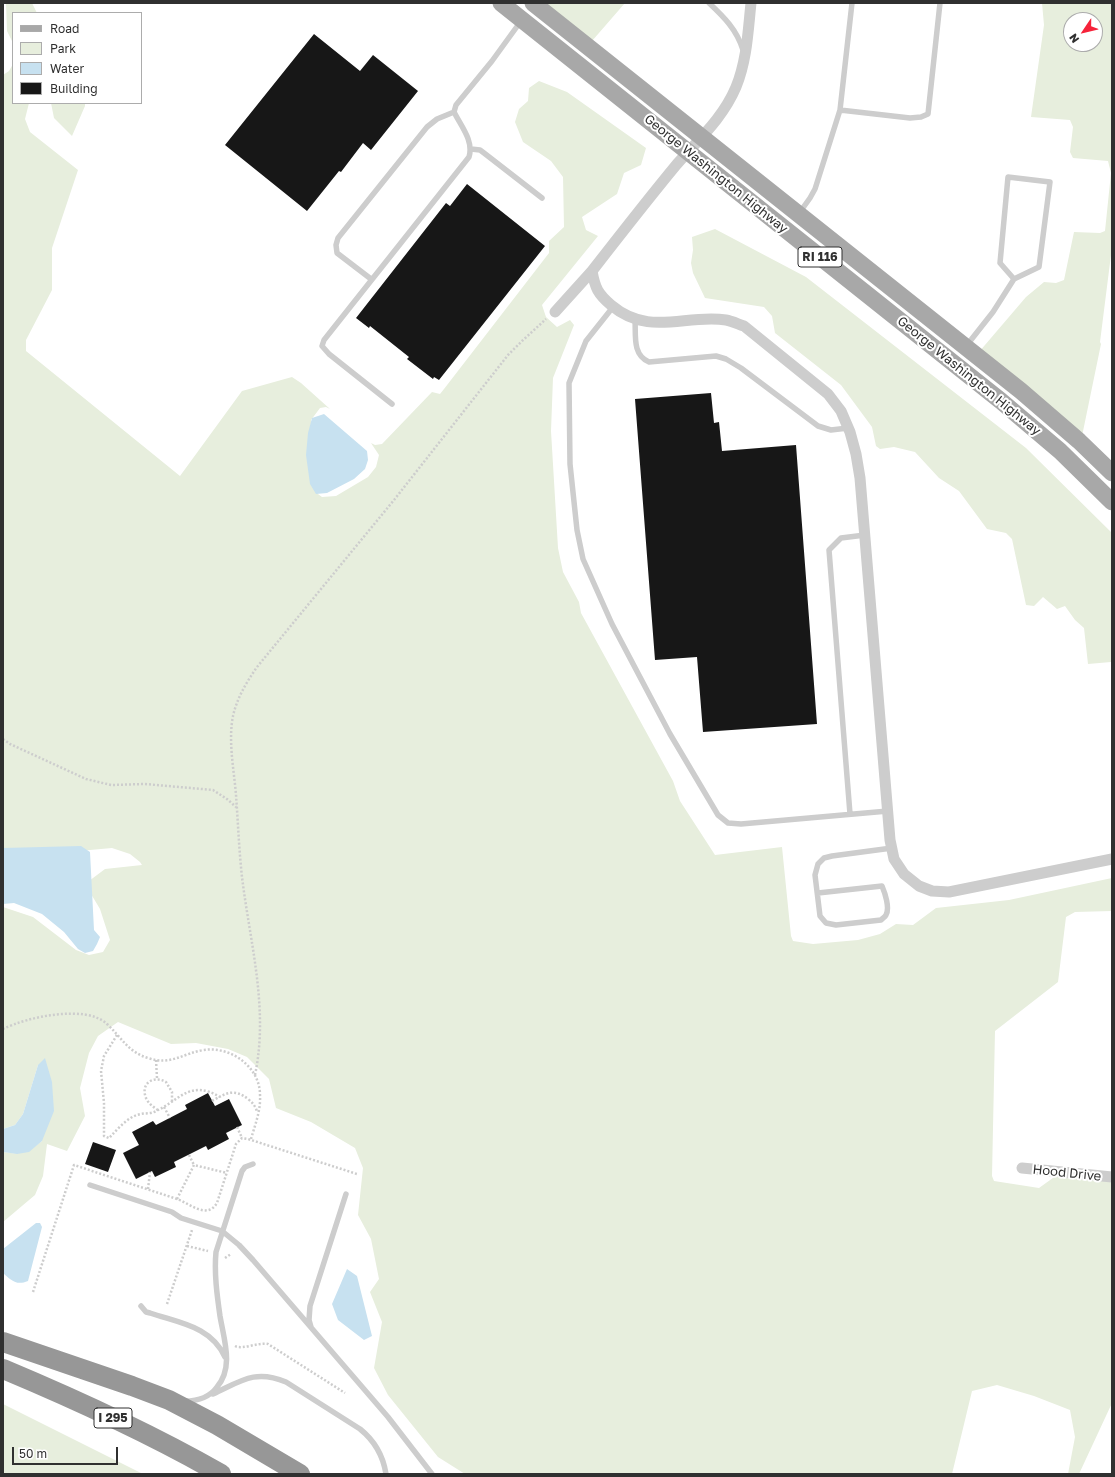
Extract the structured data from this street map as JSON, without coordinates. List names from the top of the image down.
{
  "streets": {
    "highway": ["I 295"],
    "main road": ["George Washington Highway", "RI 116"],
    "street": ["Hood Drive"]
  },
  "legend": [
    "Road",
    "Park",
    "Water",
    "Building"
  ],
  "scale_bar": "50 m",
  "north": "bottom left"
}
